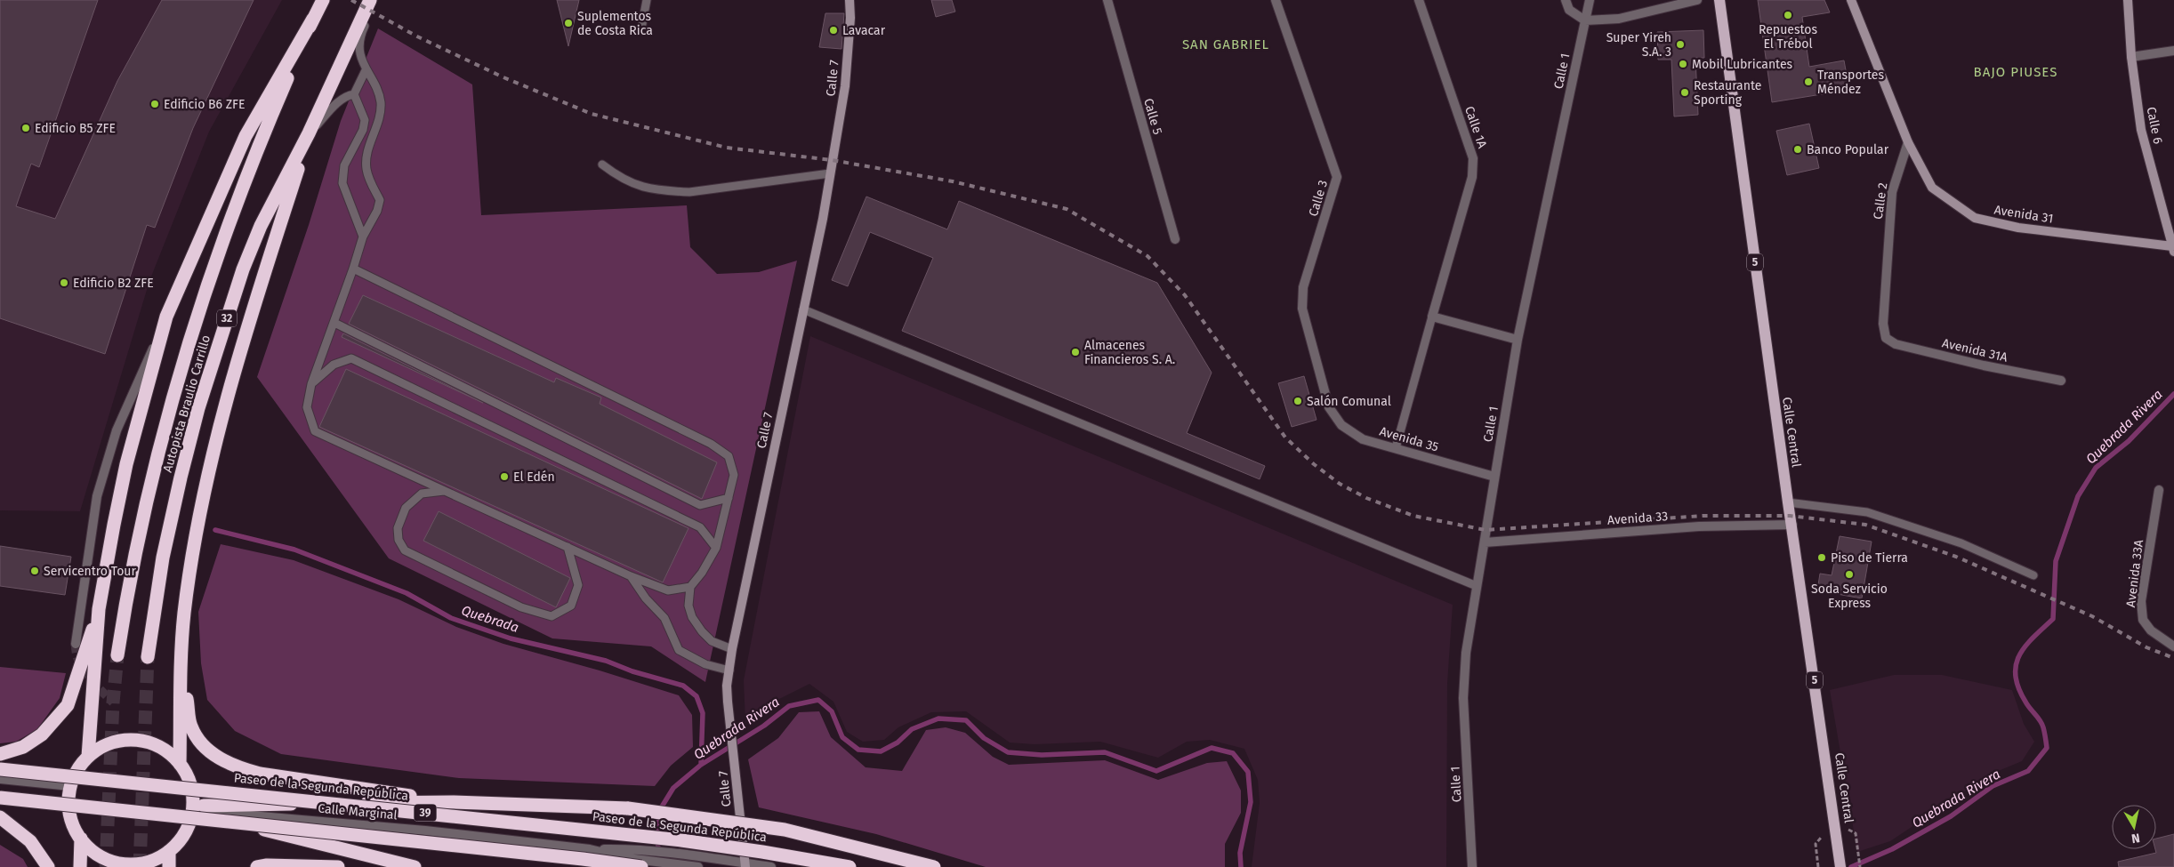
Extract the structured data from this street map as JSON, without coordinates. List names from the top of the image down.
{
  "streets": {
    "highway": [
      "32",
      "Autopista Braulio Carrillo",
      "Paseo de la Segunda República",
      "39"
    ],
    "main road": ["5", "Calle Central"],
    "street": [
      "Calle 1",
      "Calle 7",
      "Calle 5",
      "Calle 6",
      "Calle 1A",
      "Calle 3",
      "Calle 2",
      "Avenida 31",
      "Avenida 31A",
      "Avenida 35",
      "Avenida 33",
      "Avenida 33A",
      "Calle Marginal"
    ]
  },
  "crossings": [
    ["Calle 1", "Avenida 35"],
    ["Calle 1", "Avenida 33"],
    ["Calle 7", "Calle Marginal"],
    ["Calle 6", "Avenida 31"],
    ["Calle 3", "Avenida 35"],
    ["Calle 2", "Avenida 31"],
    ["Calle 2", "Avenida 31A"],
    ["Calle Central", "Avenida 33"]
  ],
  "districts": ["SAN GABRIEL", "BAJO PIUSES"],
  "water": ["Quebrada Rivera", "Quebrada"],
  "places": [
    "Repuestos El Trébol",
    "Suplementos de Costa Rica",
    "Lavacar",
    "Super Yireh S.A. 3",
    "Mobil Lubricantes",
    "Transportes Méndez",
    "Restaurante Sporting",
    "Edificio B6 ZFE",
    "Edificio B5 ZFE",
    "Banco Popular",
    "Edificio B2 ZFE",
    "Almacenes Financieros S. A.",
    "Salón Comunal",
    "El Edén",
    "Piso de Tierra",
    "Servicentro Tour",
    "Soda Servicio Express"
  ],
  "north": "bottom"
}
